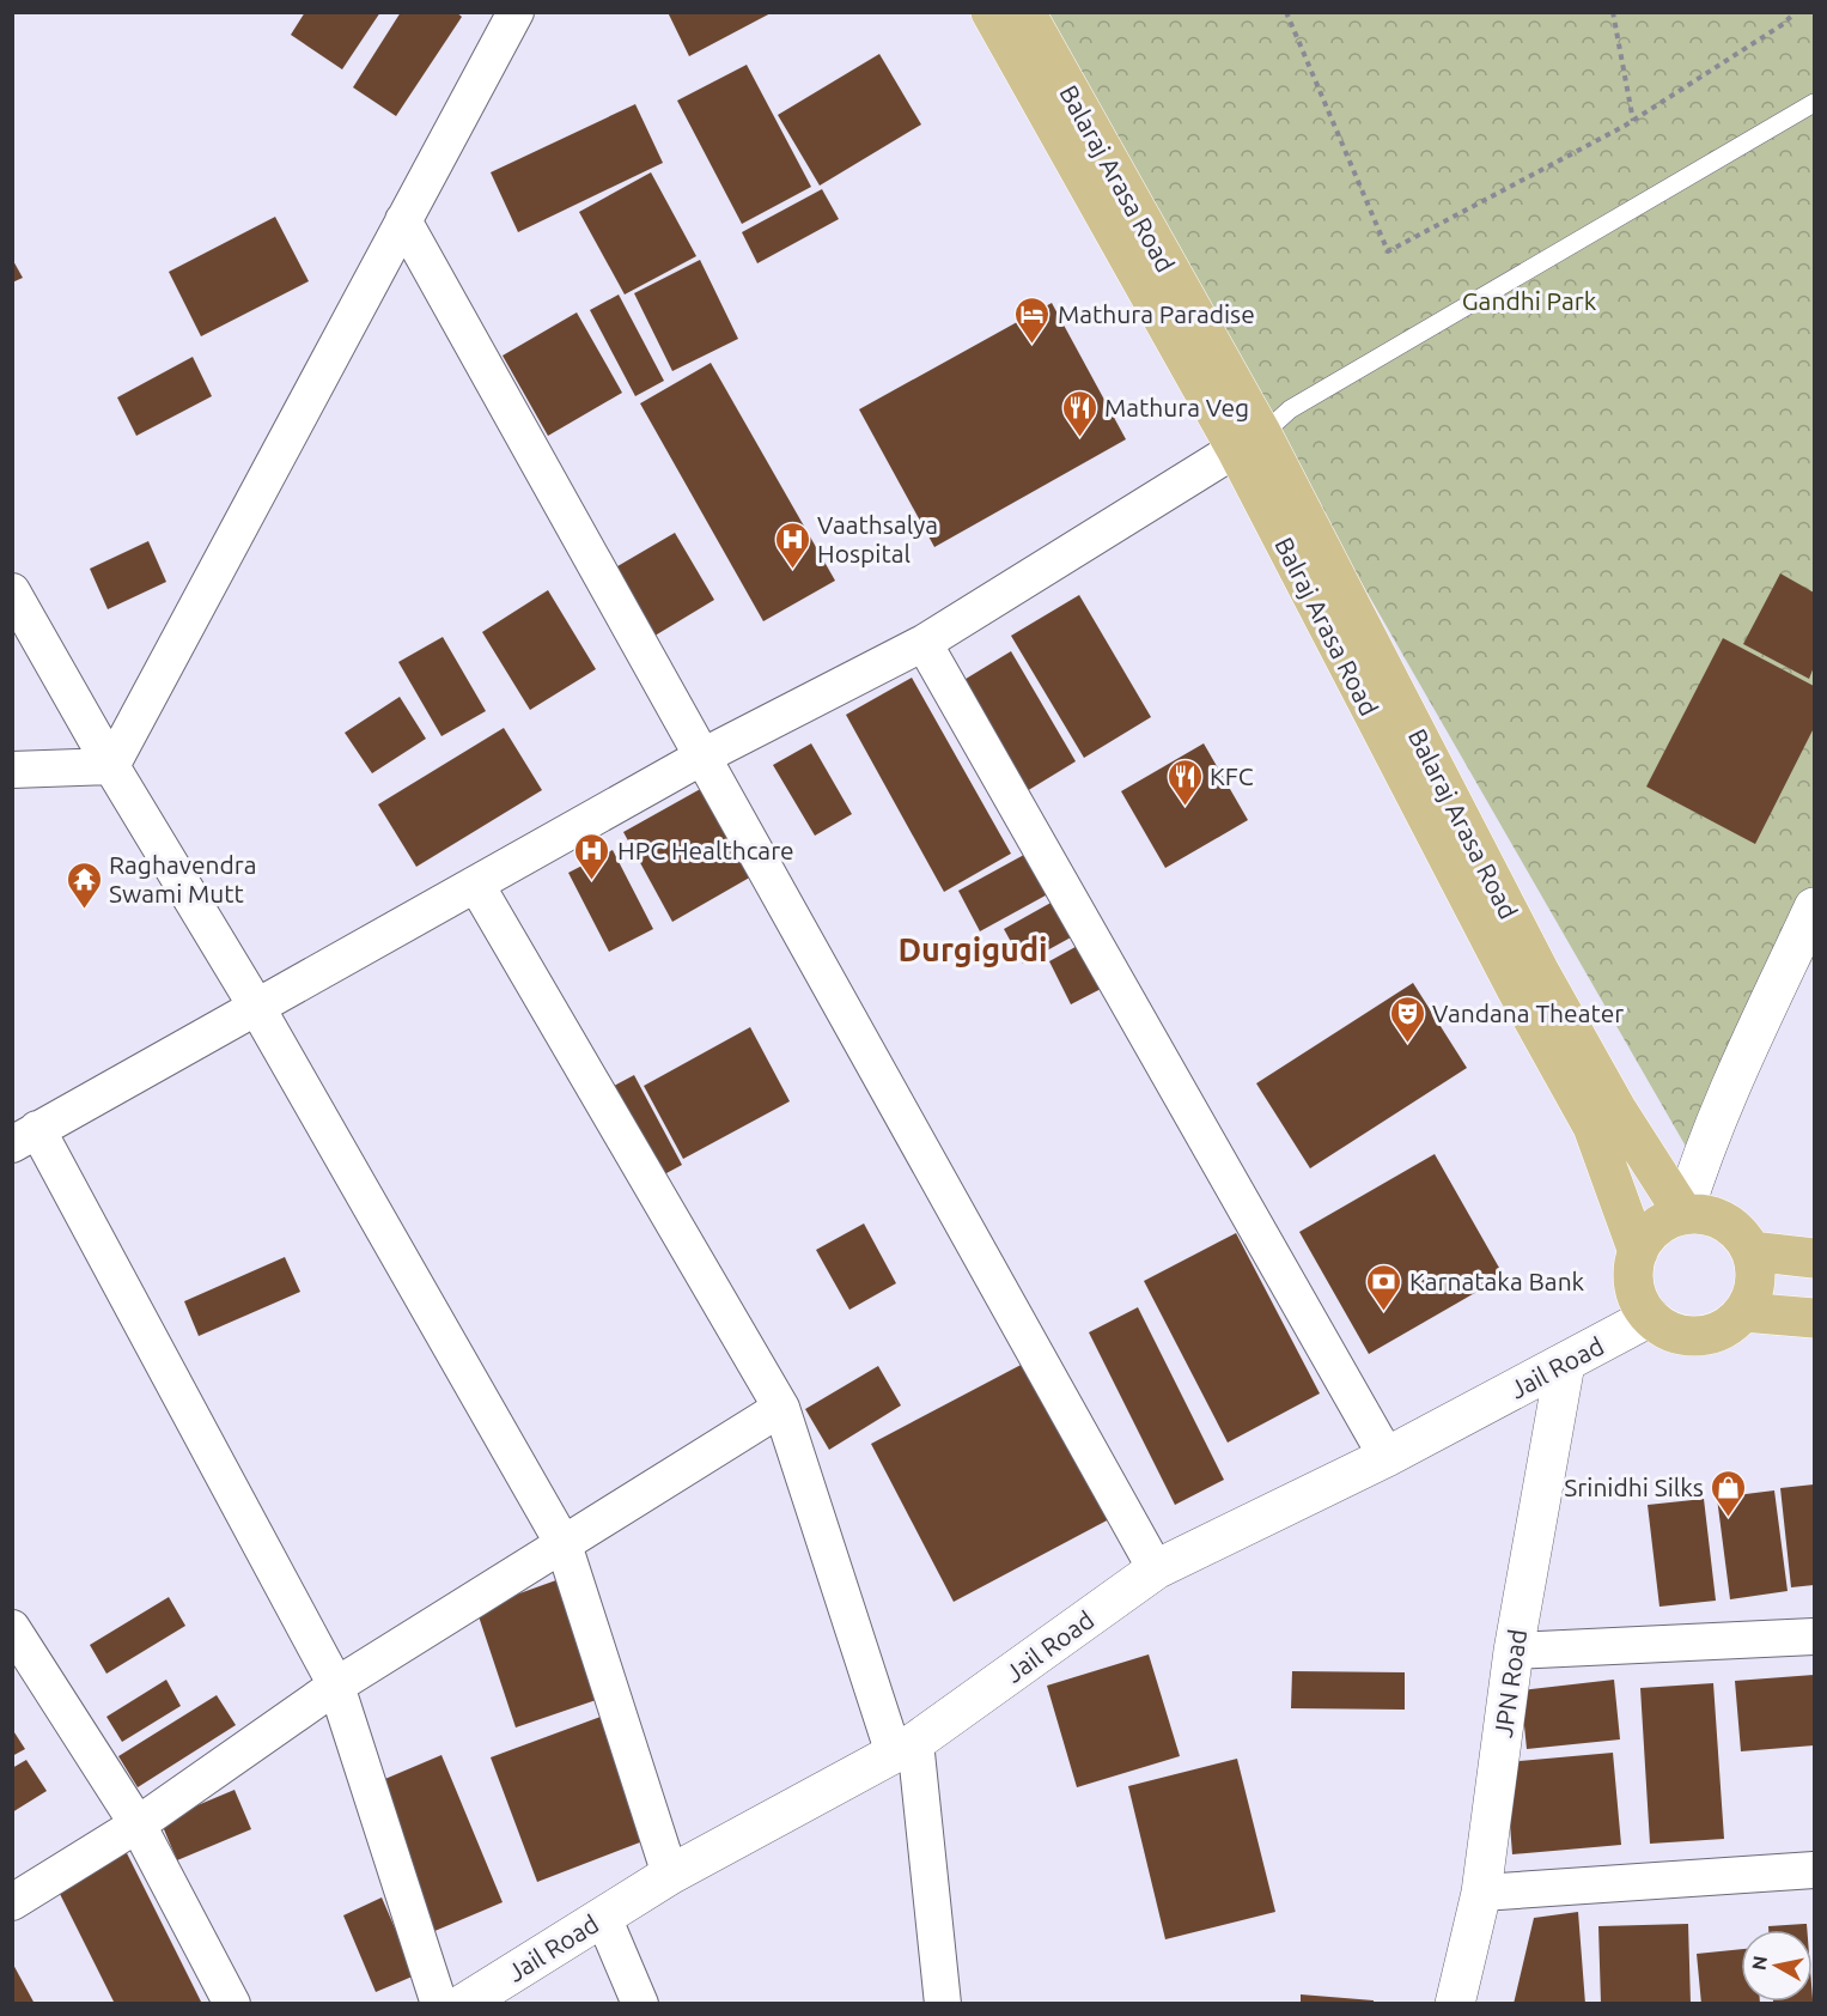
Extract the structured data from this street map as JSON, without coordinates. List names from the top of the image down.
{
  "streets": {
    "main road": [
      "Balaraj Arasa Road",
      "Balraj Arasa Road",
      "Jail Road",
      "JPN Road"
    ]
  },
  "crossings": [
    ["Balaraj Arasa Road", "Balraj Arasa Road"],
    ["Balaraj Arasa Road", "Jail Road"],
    ["Balraj Arasa Road", "Jail Road"],
    ["Jail Road", "JPN Road"]
  ],
  "districts": ["Durgigudi"],
  "parks": ["Gandhi Park"],
  "places": {
    "hotel": ["Mathura Paradise"],
    "restaurant": ["Mathura Veg", "KFC"],
    "hospital": ["Vaathsalya Hospital", "HPC Healthcare"],
    "temple": ["Raghavendra Swami Mutt"],
    "theatre": ["Vandana Theater"],
    "bank": ["Karnataka Bank"],
    "shop": ["Srinidhi Silks"]
  },
  "north": "left"
}
